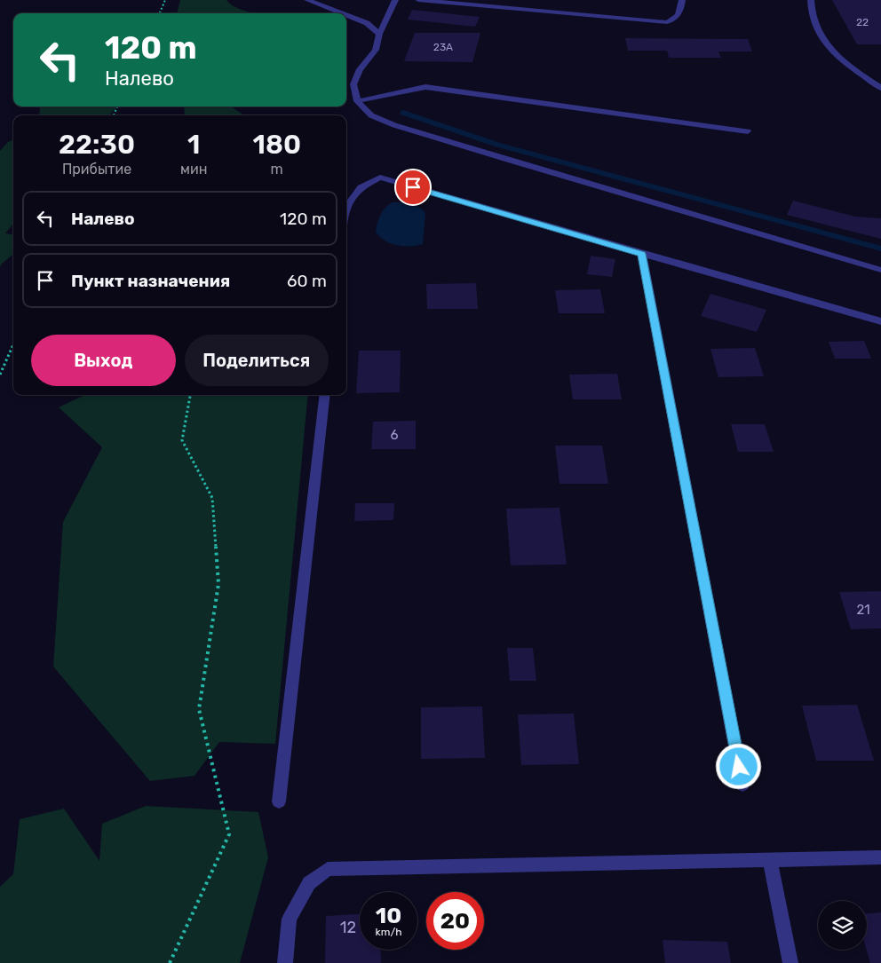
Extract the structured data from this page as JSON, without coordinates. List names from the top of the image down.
{
  "house_numbers": [
    "22",
    "23А",
    "6",
    "21",
    "12"
  ],
  "page": {
    "turn": ["120 m", "Налево"],
    "eta": [
      "22:30",
      "Прибытие",
      "1",
      "мин",
      "180",
      "m"
    ],
    "list": [
      {
        "name": "Налево",
        "value": "120 m"
      },
      {
        "name": "Пункт назначения",
        "value": "60 m"
      }
    ],
    "buttons": ["Выход", "Поделиться"],
    "speed": "10 km/h",
    "limit": "20"
  }
}
